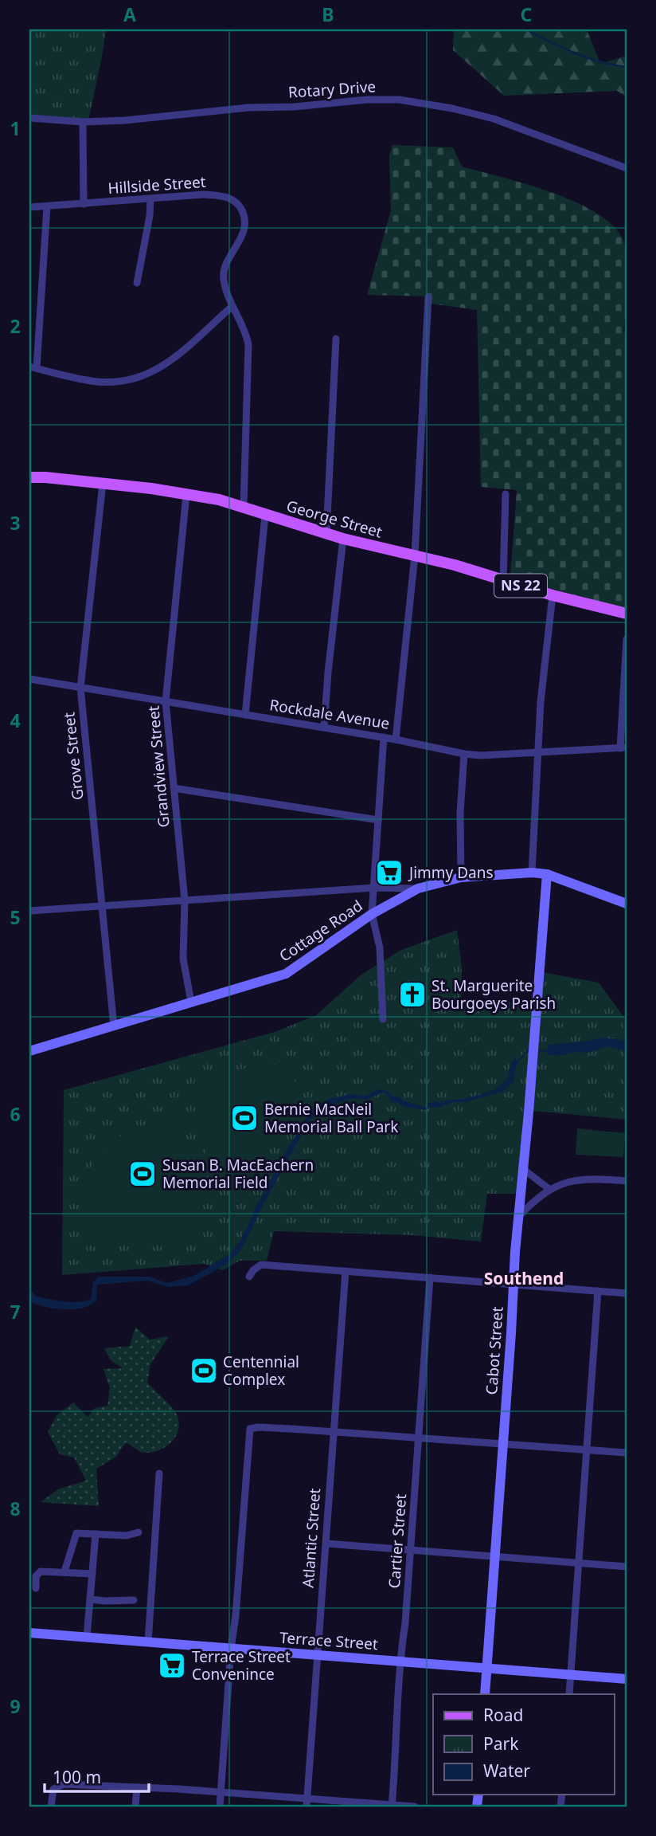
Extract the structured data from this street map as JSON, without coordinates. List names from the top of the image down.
{
  "streets": {
    "main road": ["George Street", "NS 22"],
    "street": [
      "Rotary Drive",
      "Hillside Street",
      "Rockdale Avenue",
      "Grove Street",
      "Grandview Street",
      "Cottage Road",
      "Cabot Street",
      "Atlantic Street",
      "Cartier Street",
      "Terrace Street"
    ]
  },
  "crossings": [
    ["Hillside Street", "George Street"],
    ["George Street", "Grove Street"],
    ["George Street", "Grandview Street"],
    ["Rockdale Avenue", "Grove Street"],
    ["Rockdale Avenue", "Grandview Street"],
    ["Grove Street", "Cottage Road"],
    ["Grandview Street", "Cottage Road"],
    ["Cottage Road", "Cabot Street"],
    ["Cabot Street", "Terrace Street"],
    ["Atlantic Street", "Terrace Street"],
    ["Cartier Street", "Terrace Street"]
  ],
  "districts": ["Southend"],
  "places": {
    "supermarket": ["Jimmy Dans", "Terrace Street Convenince"],
    "church": ["St. Marguerite Bourgoeys Parish"],
    "sports": ["Bernie MacNeil Memorial Ball Park", "Susan B. MacEachern Memorial Field", "Centennial Complex"]
  },
  "legend": ["Road", "Park", "Water"],
  "scale_bar": "100 m",
  "grid": {
    "columns": ["A", "B", "C"],
    "rows": [
      "1",
      "2",
      "3",
      "4",
      "5",
      "6",
      "7",
      "8",
      "9"
    ]
  }
}
